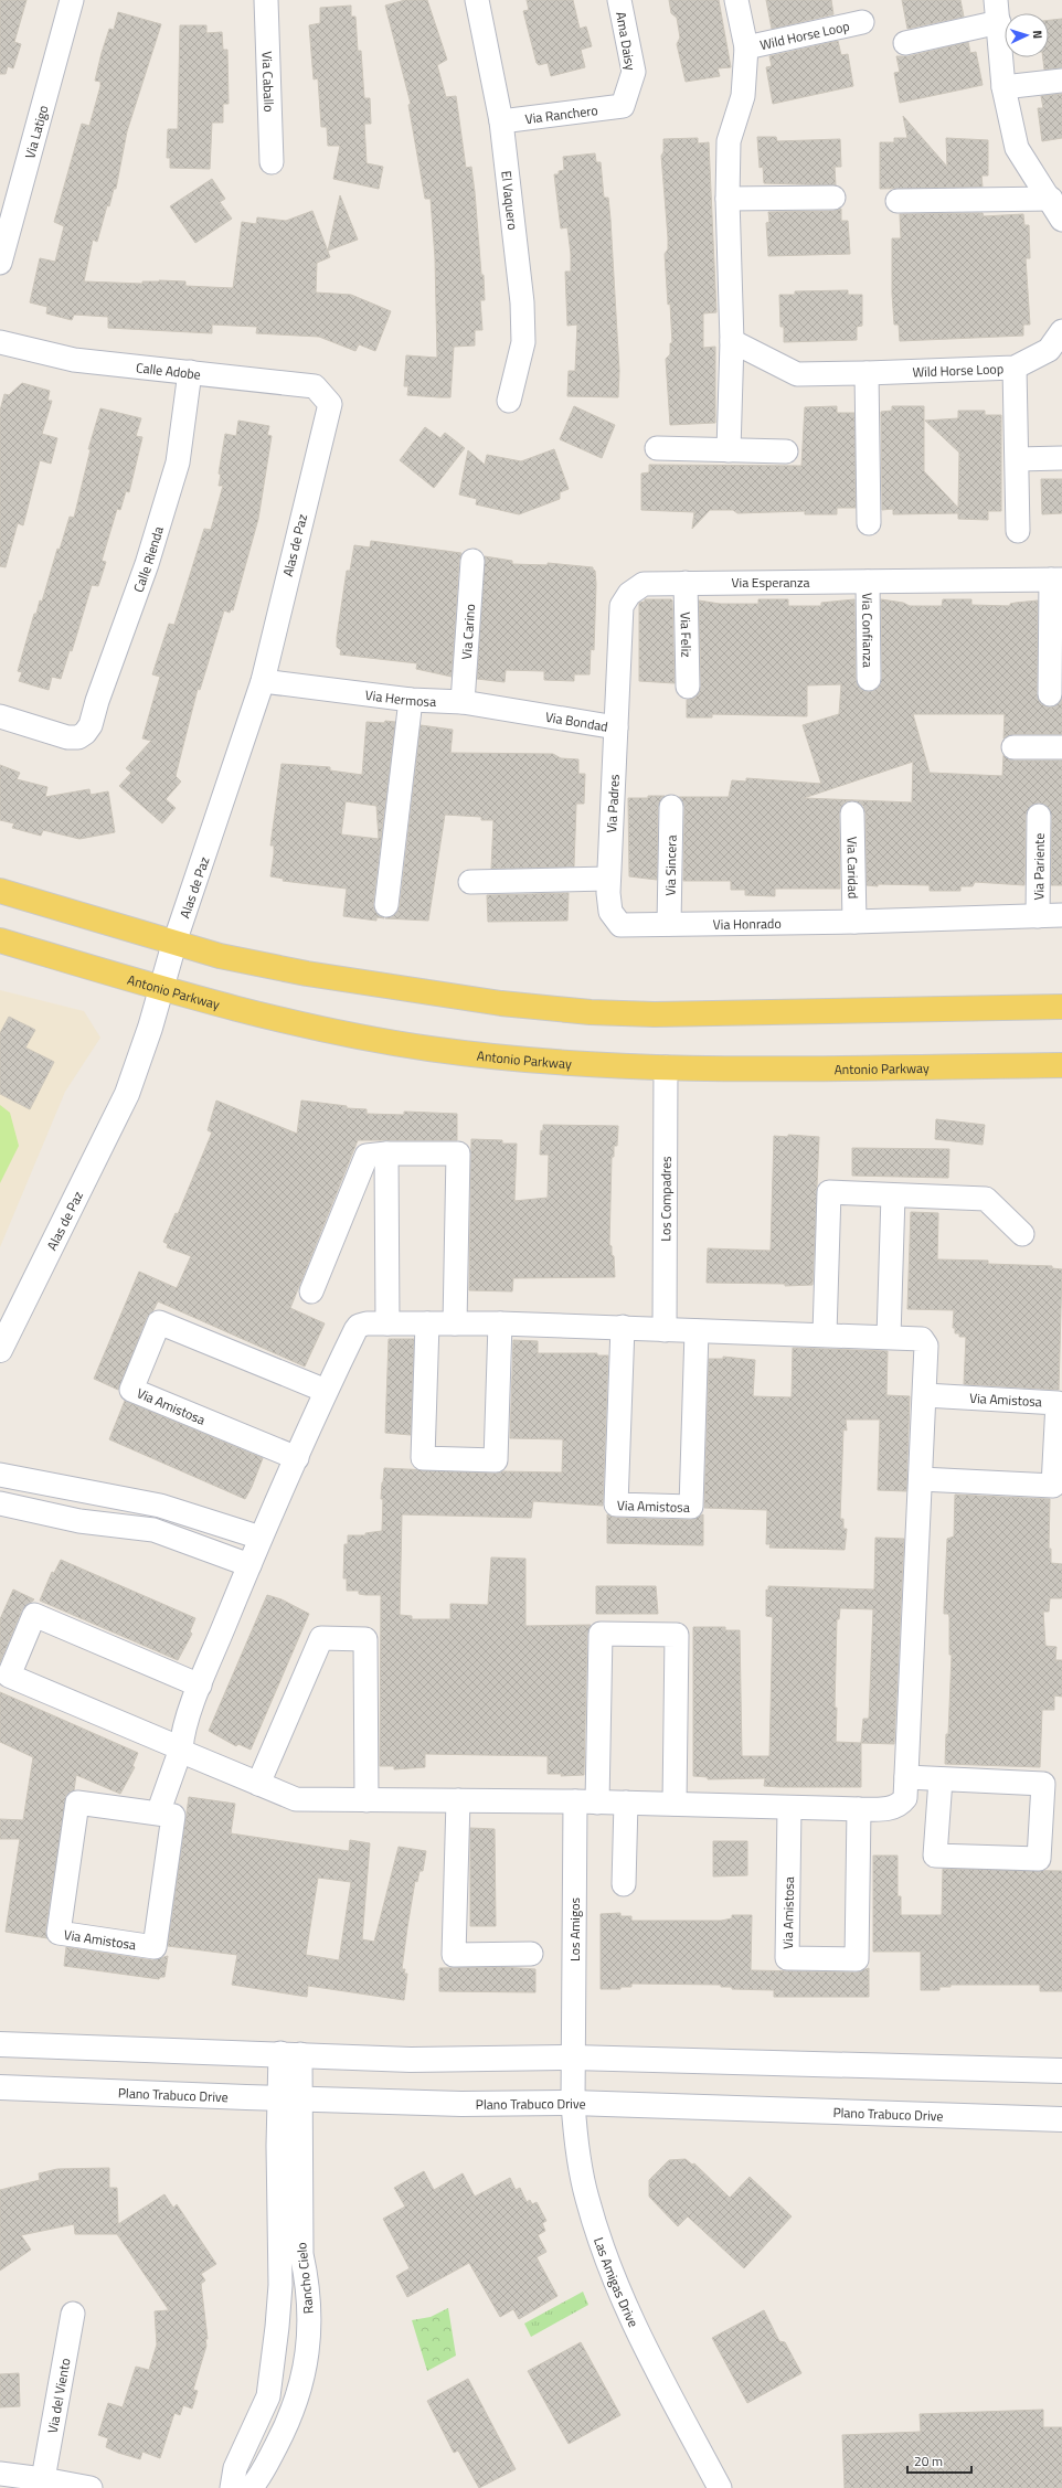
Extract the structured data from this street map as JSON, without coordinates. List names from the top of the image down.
{
  "streets": {
    "main road": ["Alas de Paz", "Antonio Parkway", "Plano Trabuco Drive"],
    "street": [
      "Wild Horse Loop",
      "Ama Daisy",
      "Via Caballo",
      "Via Ranchero",
      "Via Latigo",
      "El Vaquero",
      "Calle Adobe",
      "Calle Rienda",
      "Via Esperanza",
      "Via Confianza",
      "Via Carino",
      "Via Feliz",
      "Via Hermosa",
      "Via Bondad",
      "Via Padres",
      "Via Sincera",
      "Via Pariente",
      "Via Caridad",
      "Via Honrado",
      "Los Compadres",
      "Via Amistosa",
      "Los Amigos",
      "Rancho Cielo",
      "Las Amigas Drive",
      "Via del Viento"
    ]
  },
  "crossings": [
    ["Ama Daisy", "Via Ranchero"],
    ["Via Ranchero", "El Vaquero"],
    ["Calle Adobe", "Alas de Paz"],
    ["Calle Adobe", "Calle Rienda"],
    ["Alas de Paz", "Via Hermosa"],
    ["Alas de Paz", "Antonio Parkway"],
    ["Via Esperanza", "Via Confianza"],
    ["Via Esperanza", "Via Feliz"],
    ["Via Esperanza", "Via Bondad"],
    ["Via Esperanza", "Via Padres"],
    ["Via Carino", "Via Hermosa"],
    ["Via Hermosa", "Via Bondad"],
    ["Via Bondad", "Via Padres"],
    ["Via Padres", "Via Honrado"],
    ["Via Sincera", "Via Honrado"],
    ["Via Pariente", "Via Honrado"],
    ["Via Caridad", "Via Honrado"],
    ["Antonio Parkway", "Los Compadres"],
    ["Los Amigos", "Las Amigas Drive"],
    ["Plano Trabuco Drive", "Rancho Cielo"],
    ["Plano Trabuco Drive", "Las Amigas Drive"]
  ],
  "scale_bar": "20 m",
  "north": "right"
}
